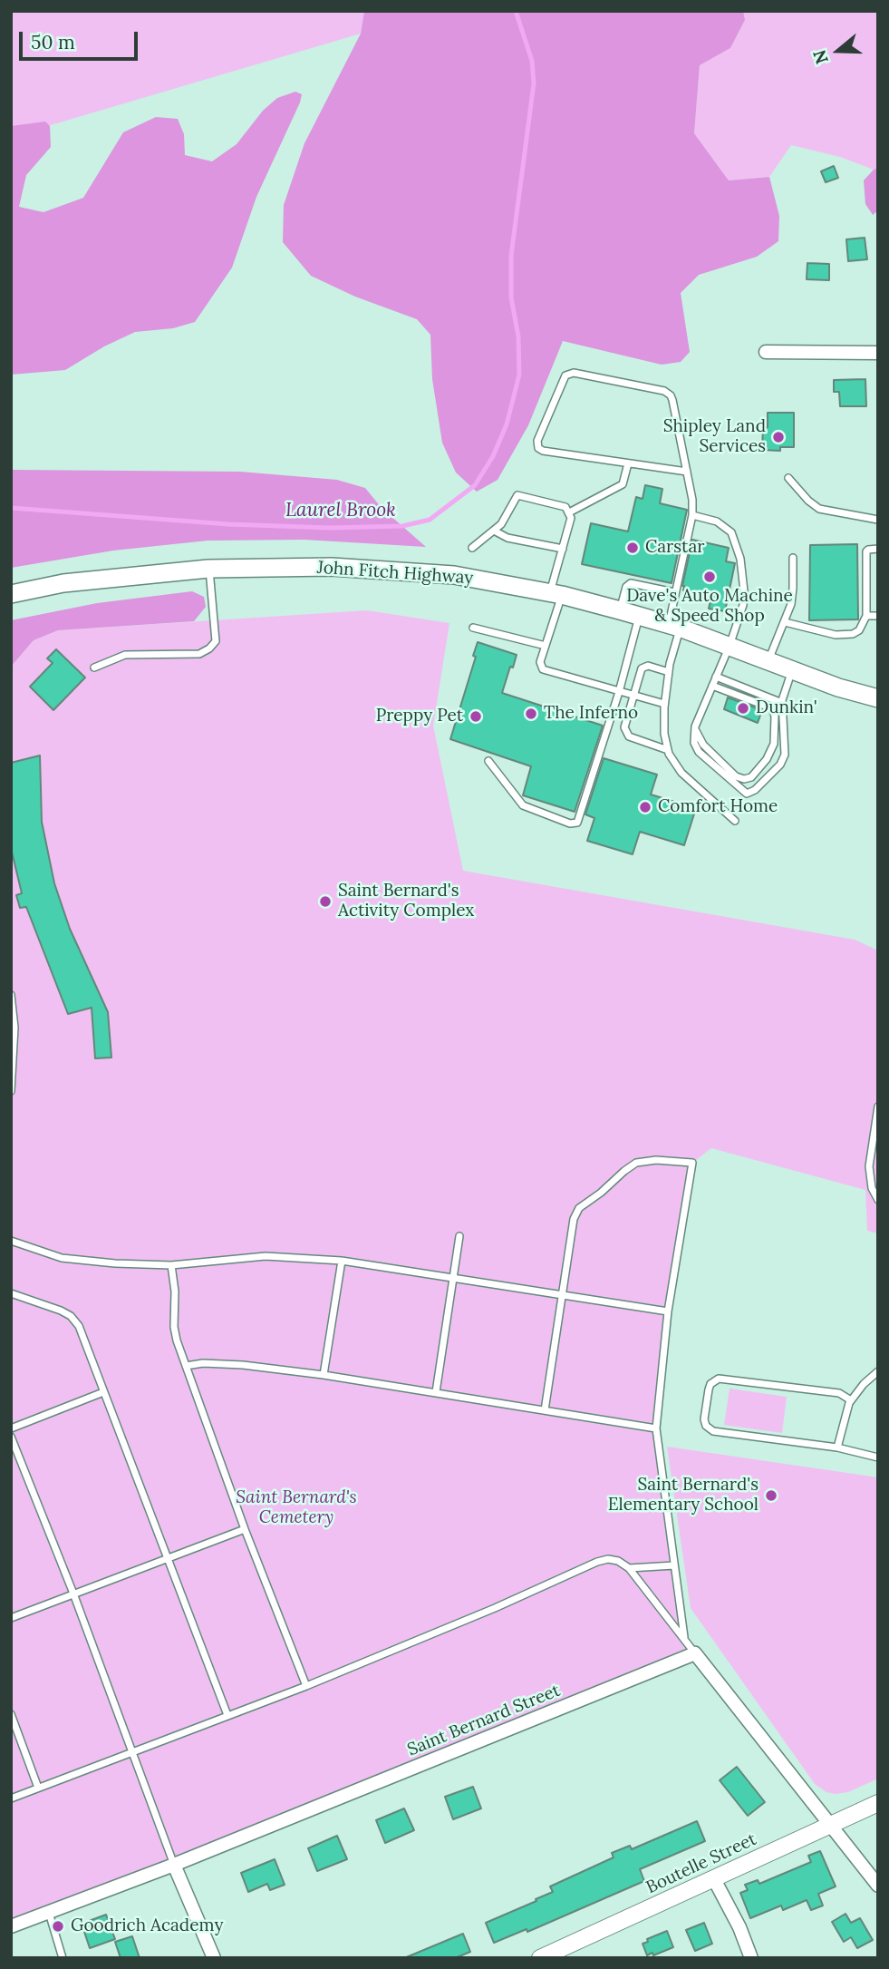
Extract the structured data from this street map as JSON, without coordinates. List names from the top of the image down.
{
  "streets": {
    "main road": ["John Fitch Highway"],
    "street": ["Saint Bernard Street", "Boutelle Street"]
  },
  "water": ["Laurel Brook"],
  "parks": ["Saint Bernard's Cemetery"],
  "places": [
    "Shipley Land Services",
    "Carstar",
    "Dave's Auto Machine & Speed Shop",
    "Dunkin'",
    "The Inferno",
    "Preppy Pet",
    "Comfort Home",
    "Saint Bernard's Activity Complex",
    "Saint Bernard's Elementary School",
    "Goodrich Academy"
  ],
  "scale_bar": "50 m",
  "north": "left"
}
